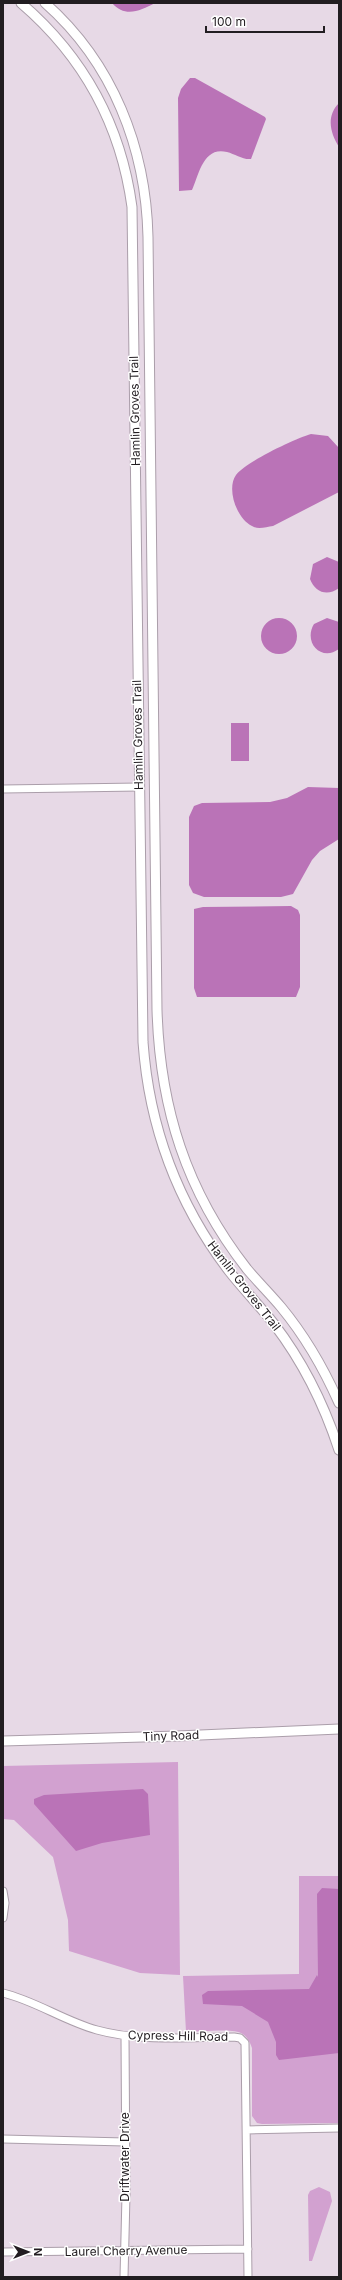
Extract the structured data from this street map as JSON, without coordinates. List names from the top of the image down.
{
  "streets": {
    "street": [
      "Hamlin Groves Trail",
      "Tiny Road",
      "Cypress Hill Road",
      "Driftwater Drive",
      "Laurel Cherry Avenue"
    ]
  },
  "crossings": [
    ["Cypress Hill Road", "Driftwater Drive"],
    ["Cypress Hill Road", "Laurel Cherry Avenue"],
    ["Driftwater Drive", "Laurel Cherry Avenue"]
  ],
  "scale_bar": "100 m",
  "north": "right"
}
